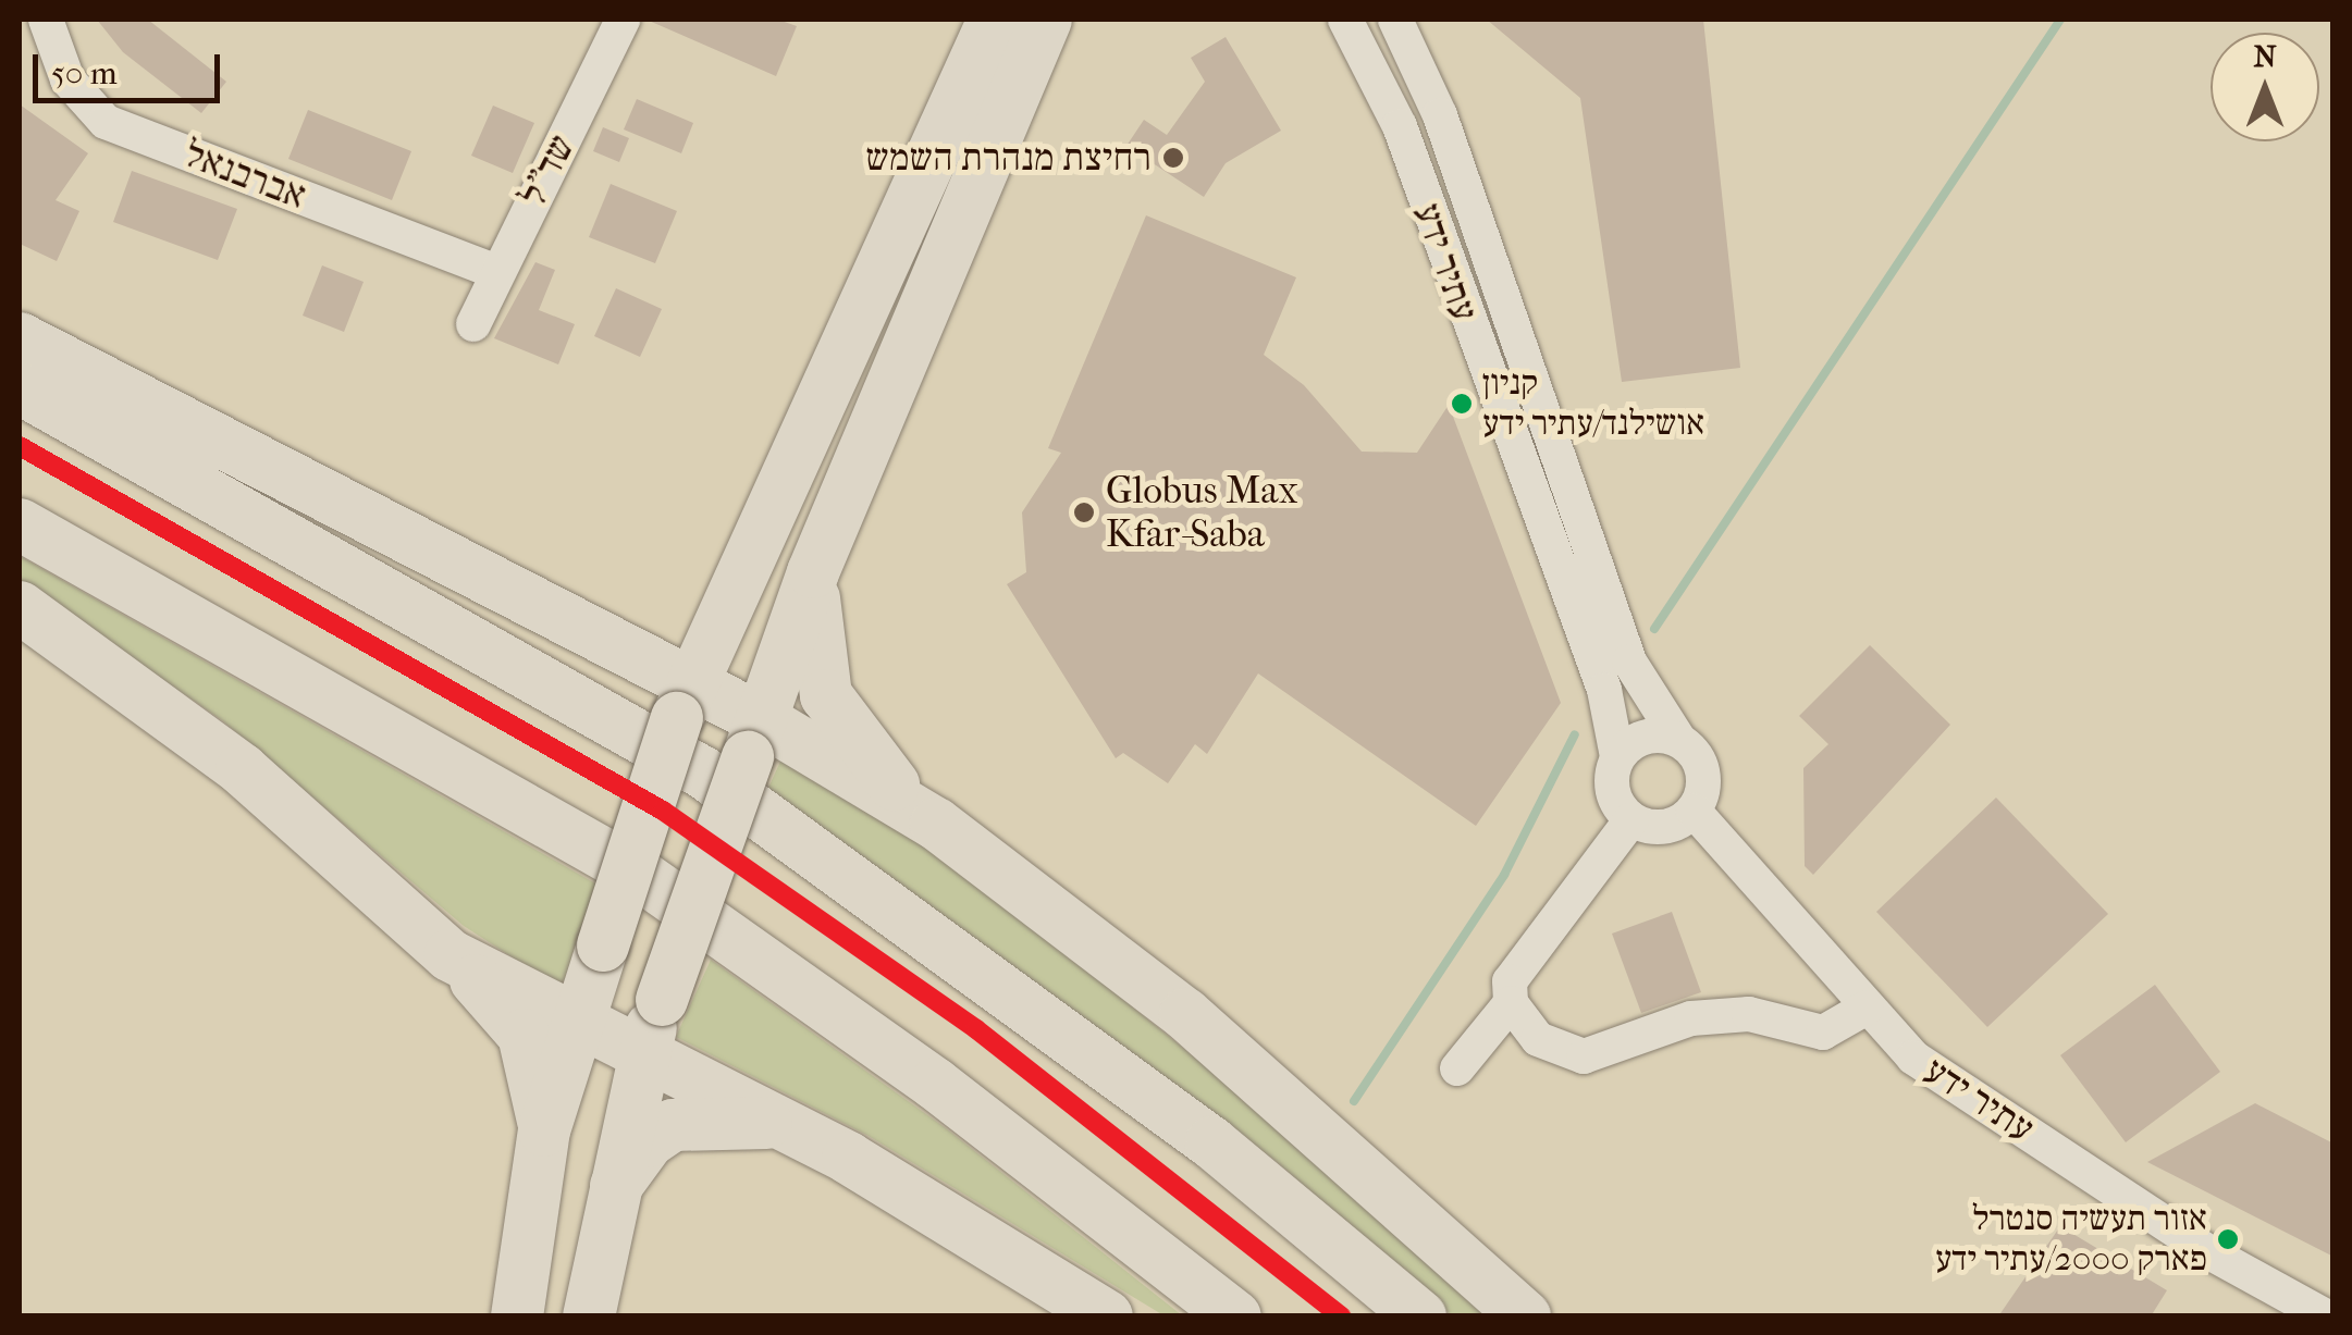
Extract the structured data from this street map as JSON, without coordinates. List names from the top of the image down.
{
  "streets": {
    "street": ["שד\"ל", "אברבנאל", "עתיר ידע"]
  },
  "crossings": [
    ["שד\"ל", "אברבנאל"]
  ],
  "places": [
    "רחיצת מנהרת השמש",
    "קניון אושילנד/עתיר ידע",
    "Globus Max Kfar-Saba",
    "אזור תעשיה סנטרל פארק 2000/עתיר ידע"
  ],
  "scale_bar": "50 m",
  "north": "top"
}
